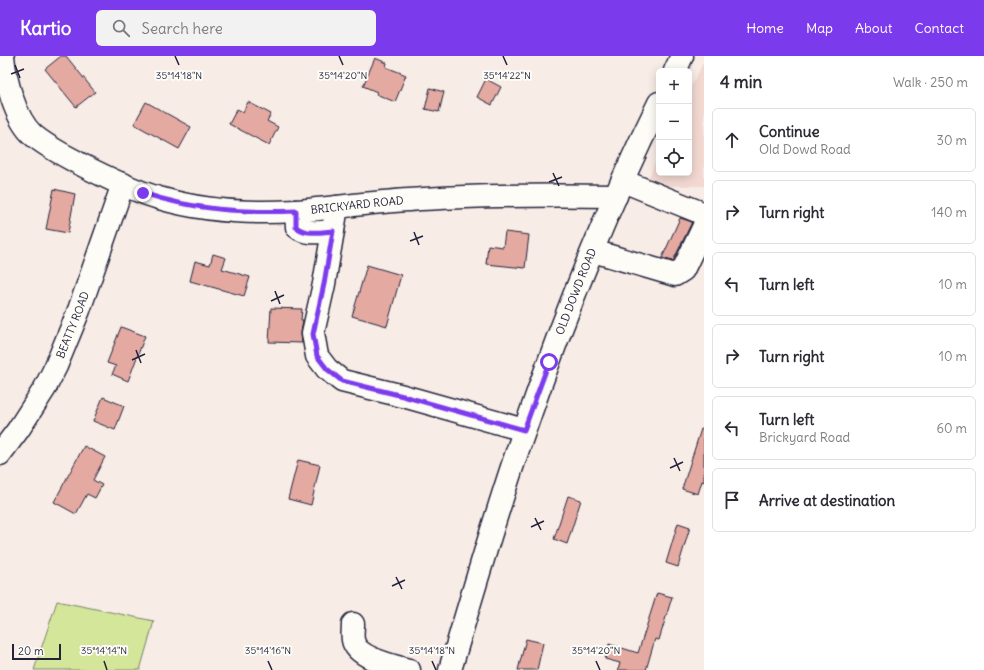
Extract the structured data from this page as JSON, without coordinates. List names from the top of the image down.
{
  "streets": {
    "street": ["BRICKYARD ROAD", "OLD DOWD ROAD", "BEATTY ROAD"]
  },
  "crossings": [
    ["BRICKYARD ROAD", "OLD DOWD ROAD"],
    ["BRICKYARD ROAD", "BEATTY ROAD"]
  ],
  "scale_bar": "20 m",
  "page": {
    "header": "Kartio",
    "search": "Search here",
    "nav": [
      "Home",
      "Map",
      "About",
      "Contact"
    ],
    "heading": ["4 min", "Walk · 250 m"],
    "map_buttons": ["+", "−"],
    "list": [
      ["Continue", "Old Dowd Road", "30 m"],
      ["Turn right", "140 m"],
      ["Turn left", "10 m"],
      ["Turn right", "10 m"],
      ["Turn left", "Brickyard Road", "60 m"],
      "Arrive at destination"
    ],
    "scale": "20 m"
  },
  "coordinates": [
    "35°14'18\"N",
    "35°14'20\"N",
    "35°14'22\"N",
    "35°14'14\"N",
    "35°14'16\"N"
  ]
}
